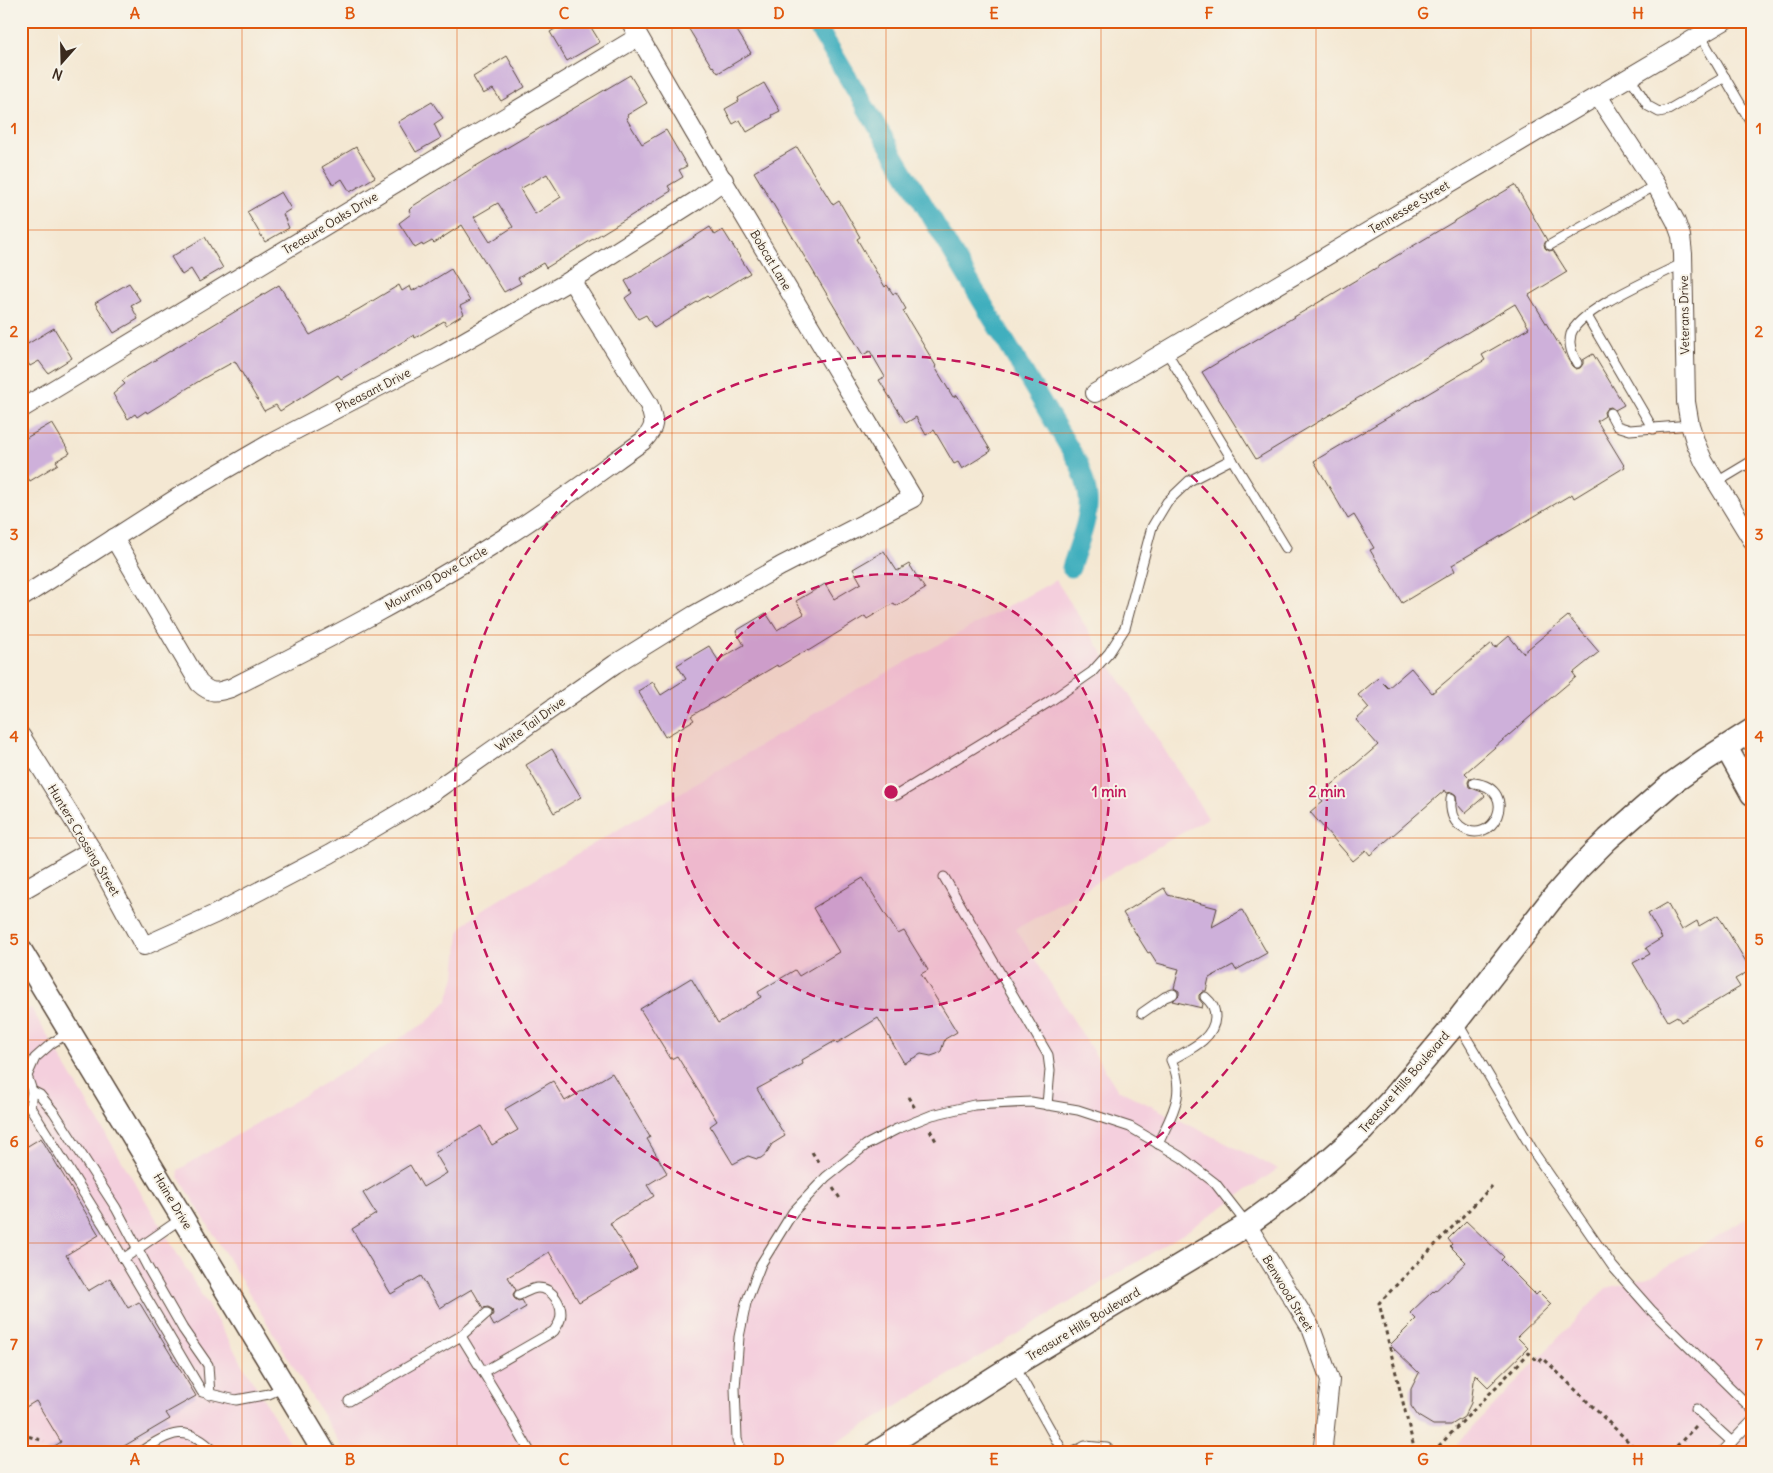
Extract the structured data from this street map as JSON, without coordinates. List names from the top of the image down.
{
  "streets": {
    "street": [
      "Tennessee Street",
      "Treasure Oaks Drive",
      "Bobcat Lane",
      "Veterans Drive",
      "Pheasant Drive",
      "Mourning Dove Circle",
      "White Tail Drive",
      "Hunters Crossing Street",
      "Treasure Hills Boulevard",
      "Haine Drive",
      "Benwood Street"
    ]
  },
  "crossings": [
    ["Tennessee Street", "Veterans Drive"],
    ["Treasure Oaks Drive", "Bobcat Lane"],
    ["Bobcat Lane", "Pheasant Drive"],
    ["Bobcat Lane", "White Tail Drive"],
    ["Pheasant Drive", "Mourning Dove Circle"],
    ["White Tail Drive", "Hunters Crossing Street"],
    ["Treasure Hills Boulevard", "Benwood Street"]
  ],
  "north": "bottom",
  "grid": {
    "columns": [
      "A",
      "B",
      "C",
      "D",
      "E",
      "F",
      "G",
      "H"
    ],
    "rows": [
      "1",
      "2",
      "3",
      "4",
      "5",
      "6",
      "7"
    ]
  },
  "rings": ["1 min", "2 min"]
}
